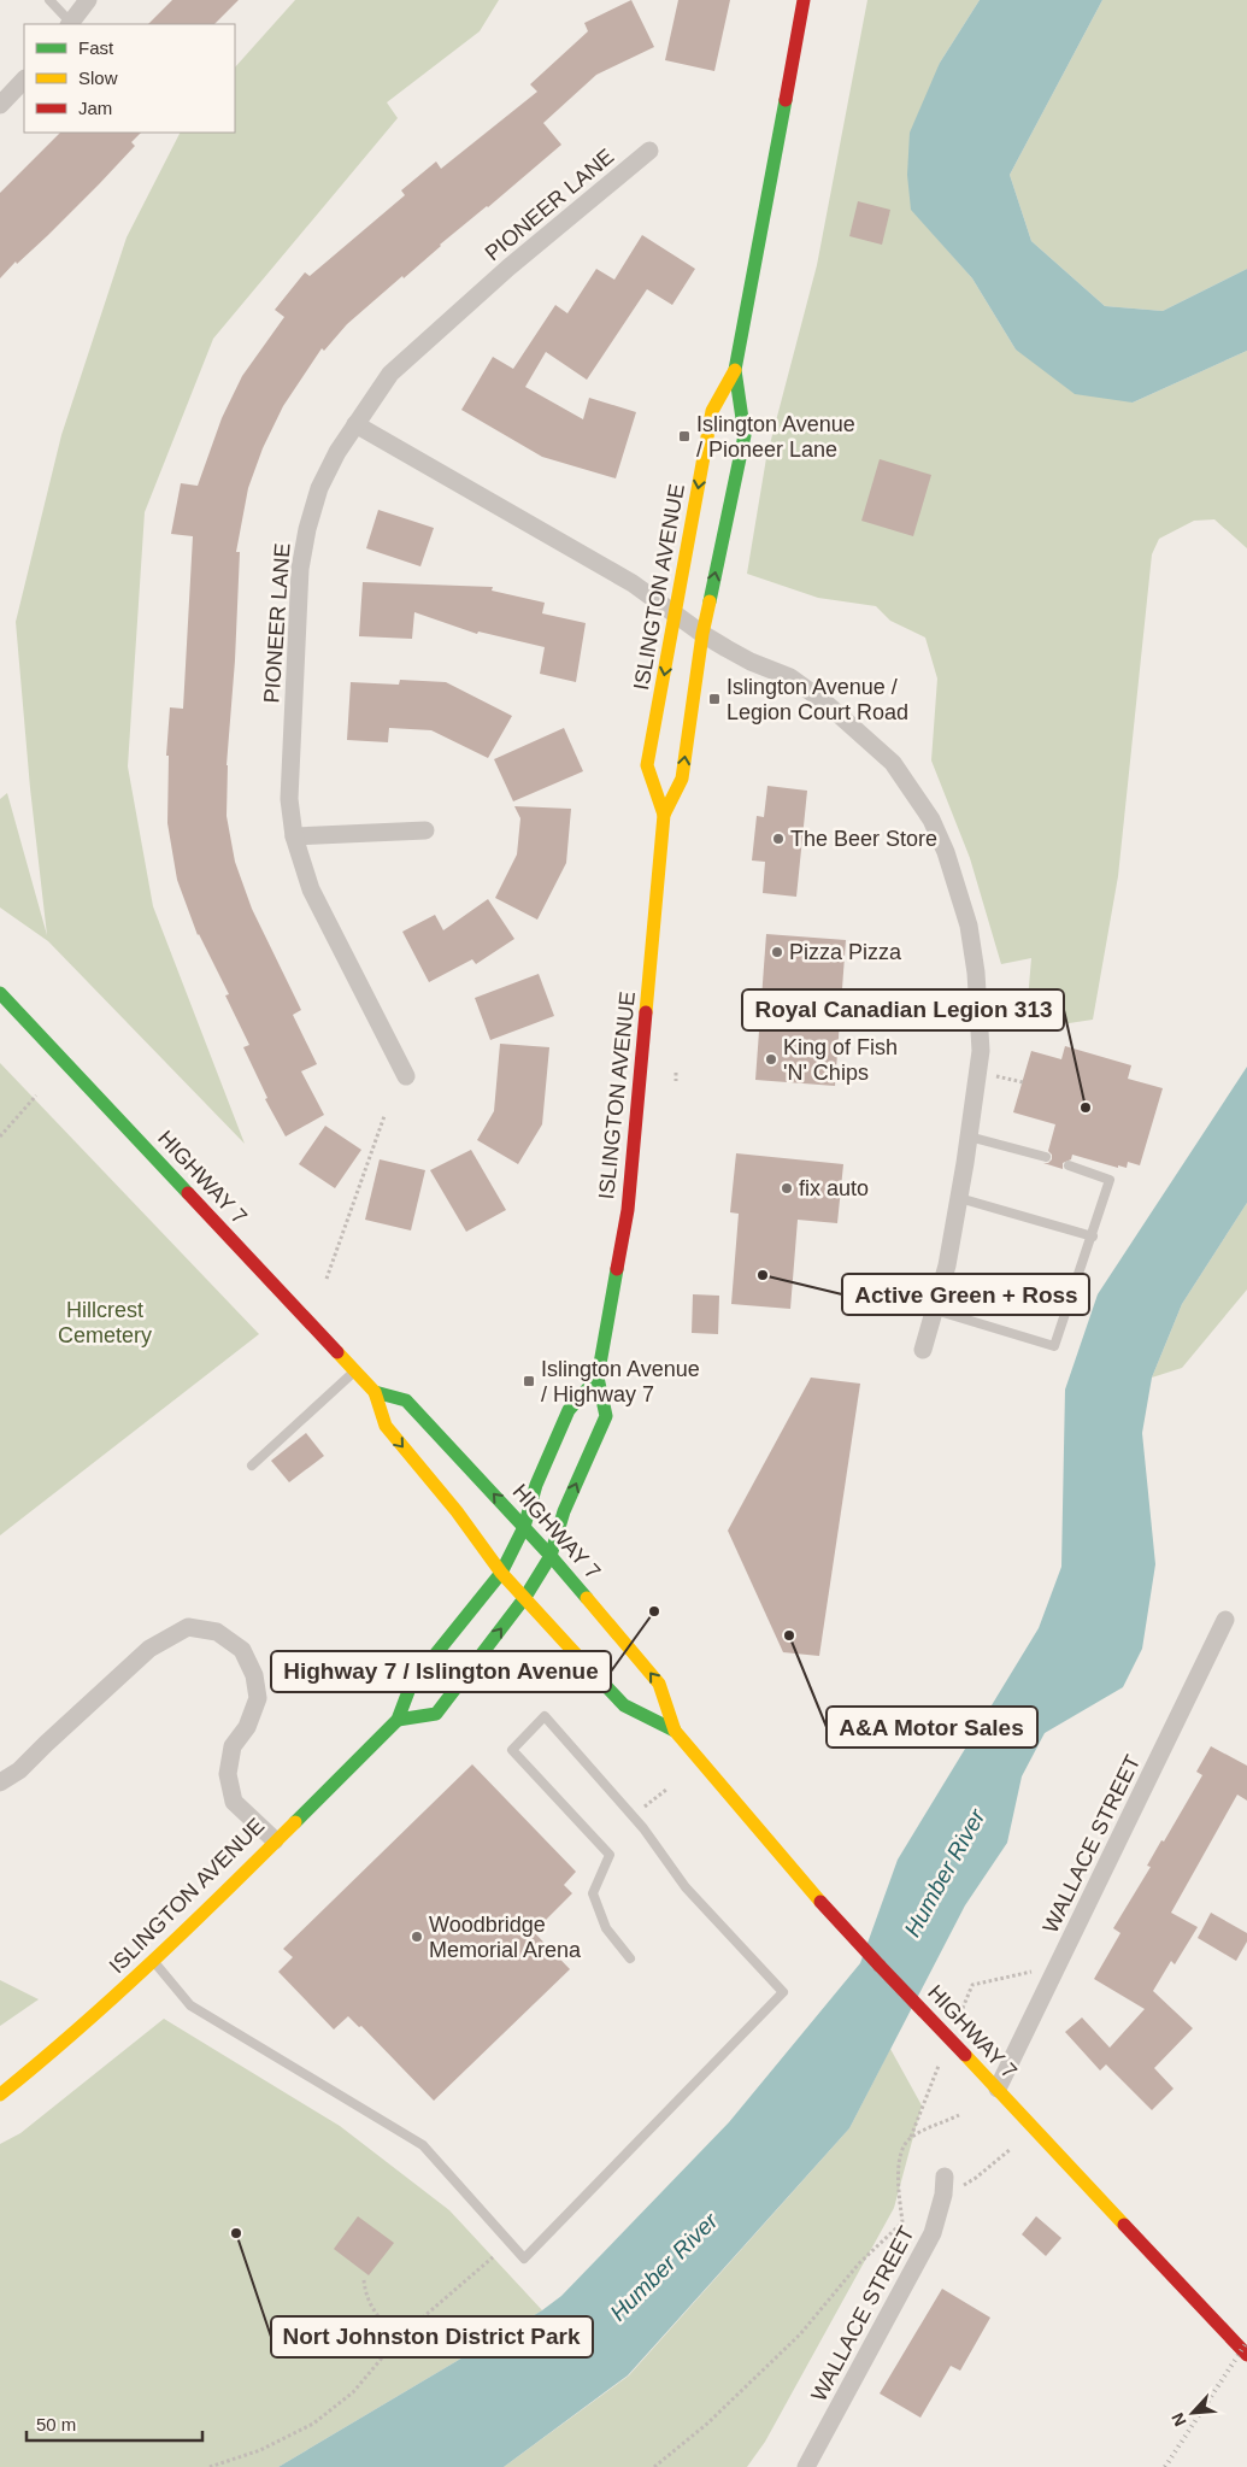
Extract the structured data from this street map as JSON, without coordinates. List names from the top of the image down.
{
  "streets": {
    "main road": ["ISLINGTON AVENUE", "HIGHWAY 7"],
    "street": ["PIONEER LANE", "WALLACE STREET"]
  },
  "crossings": [
    ["ISLINGTON AVENUE", "HIGHWAY 7"],
    ["HIGHWAY 7", "WALLACE STREET"]
  ],
  "water": ["Humber River"],
  "parks": ["Hillcrest Cemetery"],
  "places": {
    "transit": ["Islington Avenue / Pioneer Lane", "Islington Avenue / Legion Court Road", "Islington Avenue / Highway 7"],
    "other": [
      "The Beer Store",
      "Pizza Pizza",
      "King of Fish 'N' Chips",
      "Royal Canadian Legion 313",
      "fix auto",
      "Active Green + Ross",
      "Highway 7 / Islington Avenue",
      "A&A Motor Sales",
      "Woodbridge Memorial Arena",
      "Nort Johnston District Park"
    ]
  },
  "legend": ["Fast", "Slow", "Jam"],
  "scale_bar": "50 m",
  "north": "bottom left"
}
